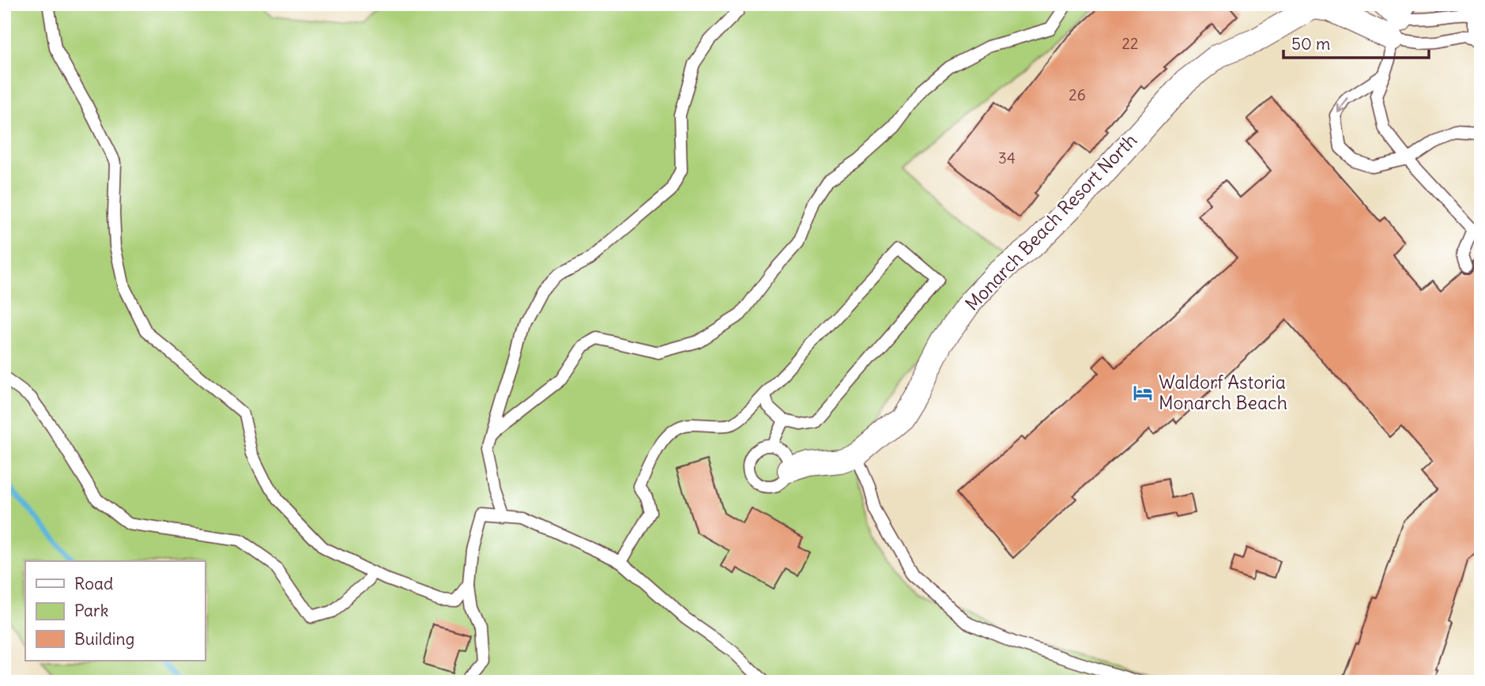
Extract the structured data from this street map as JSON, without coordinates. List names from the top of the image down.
{
  "streets": {
    "street": ["Monarch Beach Resort North"]
  },
  "places": {
    "hotel": ["Waldorf Astoria Monarch Beach"]
  },
  "house_numbers": ["22", "26", "34"],
  "legend": ["Road", "Park", "Building"],
  "scale_bar": "50 m"
}
